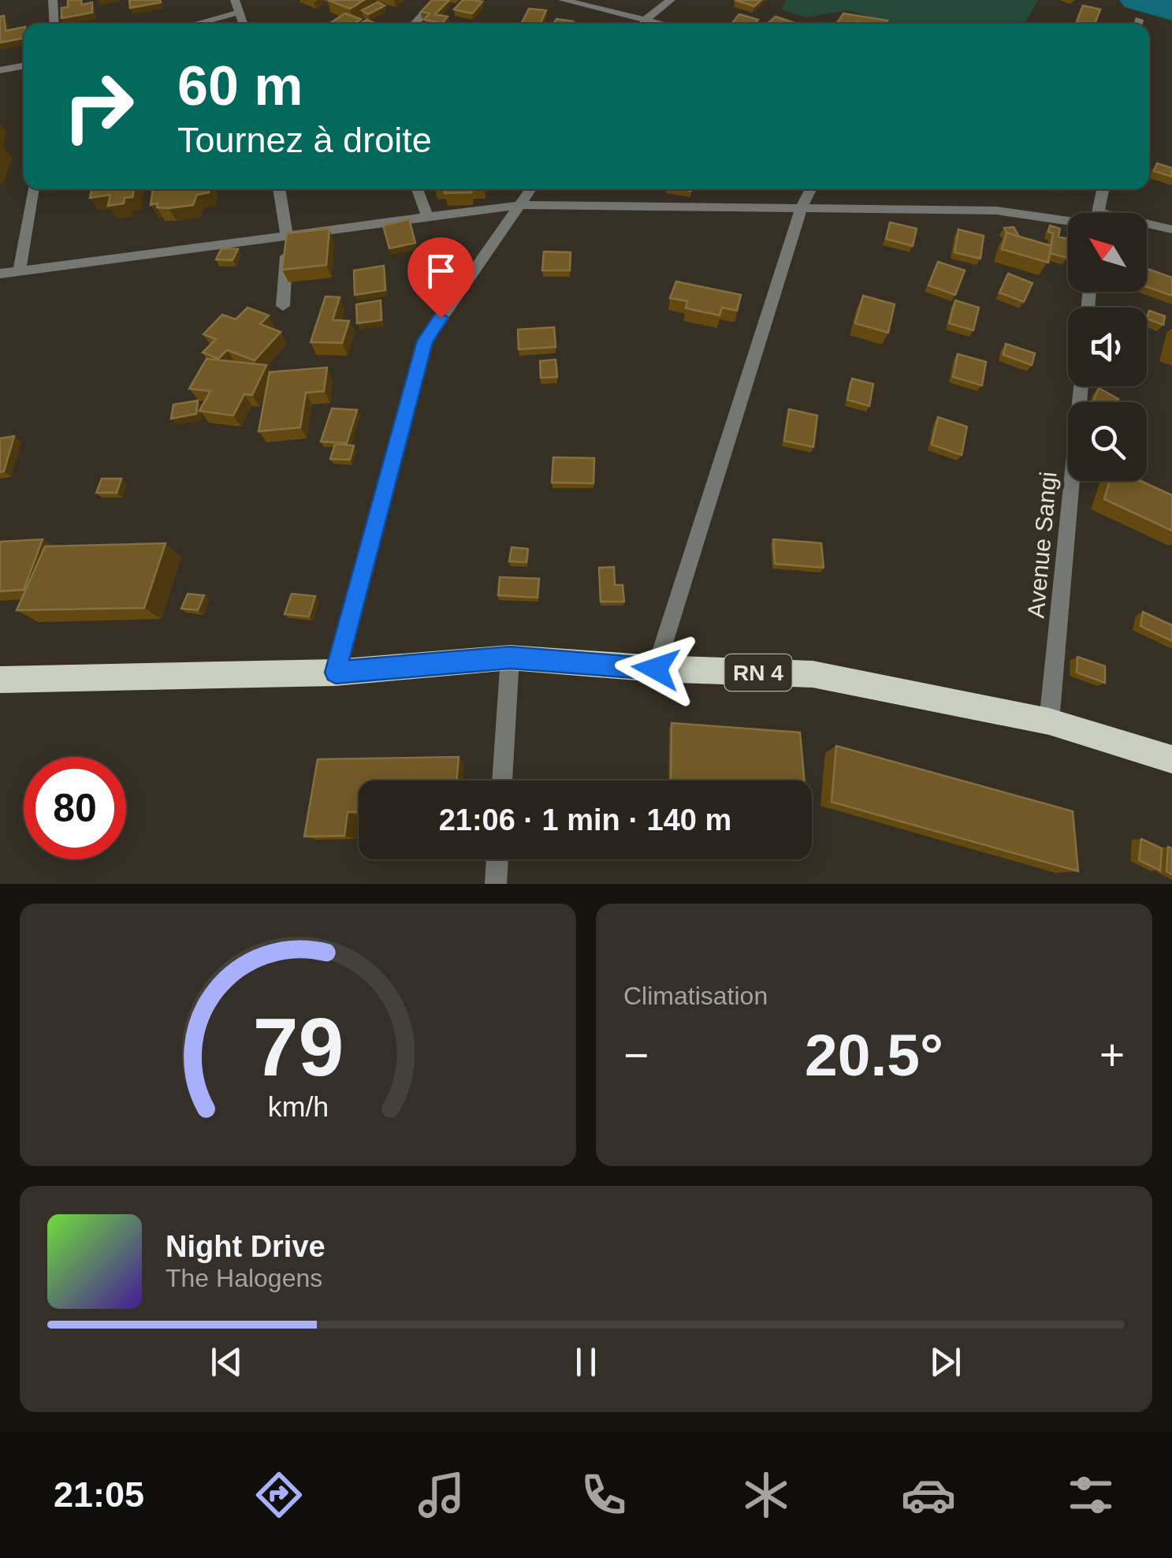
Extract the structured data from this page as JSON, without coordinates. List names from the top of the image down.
{
  "streets": {
    "highway": ["RN 4"],
    "street": ["Avenue Sangi"]
  },
  "crossings": [
    ["Avenue Sangi", "RN 4"]
  ],
  "north": "top left",
  "page": {
    "turn": ["60 m", "Tournez à droite"],
    "limit": "80",
    "trip": "21:06 · 1 min · 140 m",
    "tile": "Climatisation",
    "heat": ["−", "20.5°", "+"],
    "song": ["Night Drive", "The Halogens"],
    "tabs": "21:05",
    "gauge": ["79", "km/h"]
  }
}
